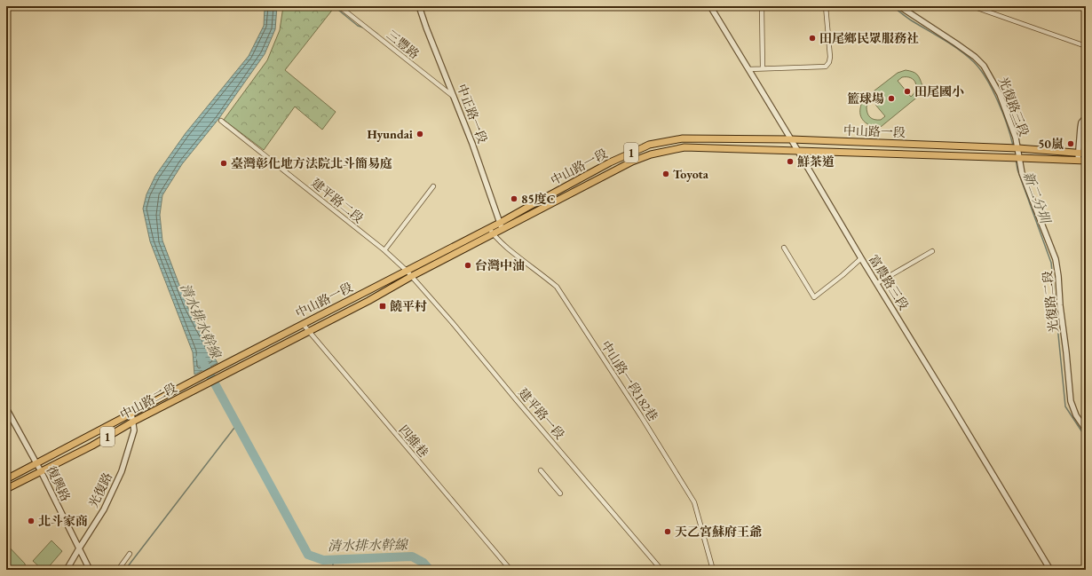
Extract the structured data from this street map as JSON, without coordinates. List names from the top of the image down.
{
  "streets": {
    "main road": ["中山路一段", "1", "中山路二段"],
    "street": [
      "三豐路",
      "光復路三段",
      "中正路一段",
      "建平路二段",
      "富農路三段",
      "光復路二段",
      "中山路一段182巷",
      "建平路一段",
      "四維巷",
      "復興路",
      "光復路"
    ]
  },
  "crossings": [
    ["三豐路", "中正路一段"],
    ["光復路三段", "中山路一段"],
    ["光復路三段", "光復路二段"],
    ["中正路一段", "中山路一段"],
    ["中山路一段", "建平路二段"],
    ["中山路一段", "富農路三段"],
    ["中山路一段", "光復路二段"],
    ["中山路一段", "中山路一段182巷"],
    ["中山路一段", "中山路二段"],
    ["中山路一段", "建平路一段"],
    ["中山路一段", "四維巷"],
    ["建平路二段", "建平路一段"],
    ["中山路二段", "復興路"],
    ["中山路二段", "光復路"],
    ["復興路", "光復路"]
  ],
  "water": ["新二分圳", "清水排水幹線"],
  "places": {
    "other": [
      "田尾鄉民眾服務社",
      "田尾國小",
      "籃球場",
      "Hyundai",
      "50嵐",
      "鮮茶道",
      "臺灣彰化地方法院北斗簡易庭",
      "Toyota",
      "85度C",
      "台灣中油",
      "北斗家商",
      "天乙宮蘇府王爺"
    ],
    "transit": ["饒平村"]
  }
}
